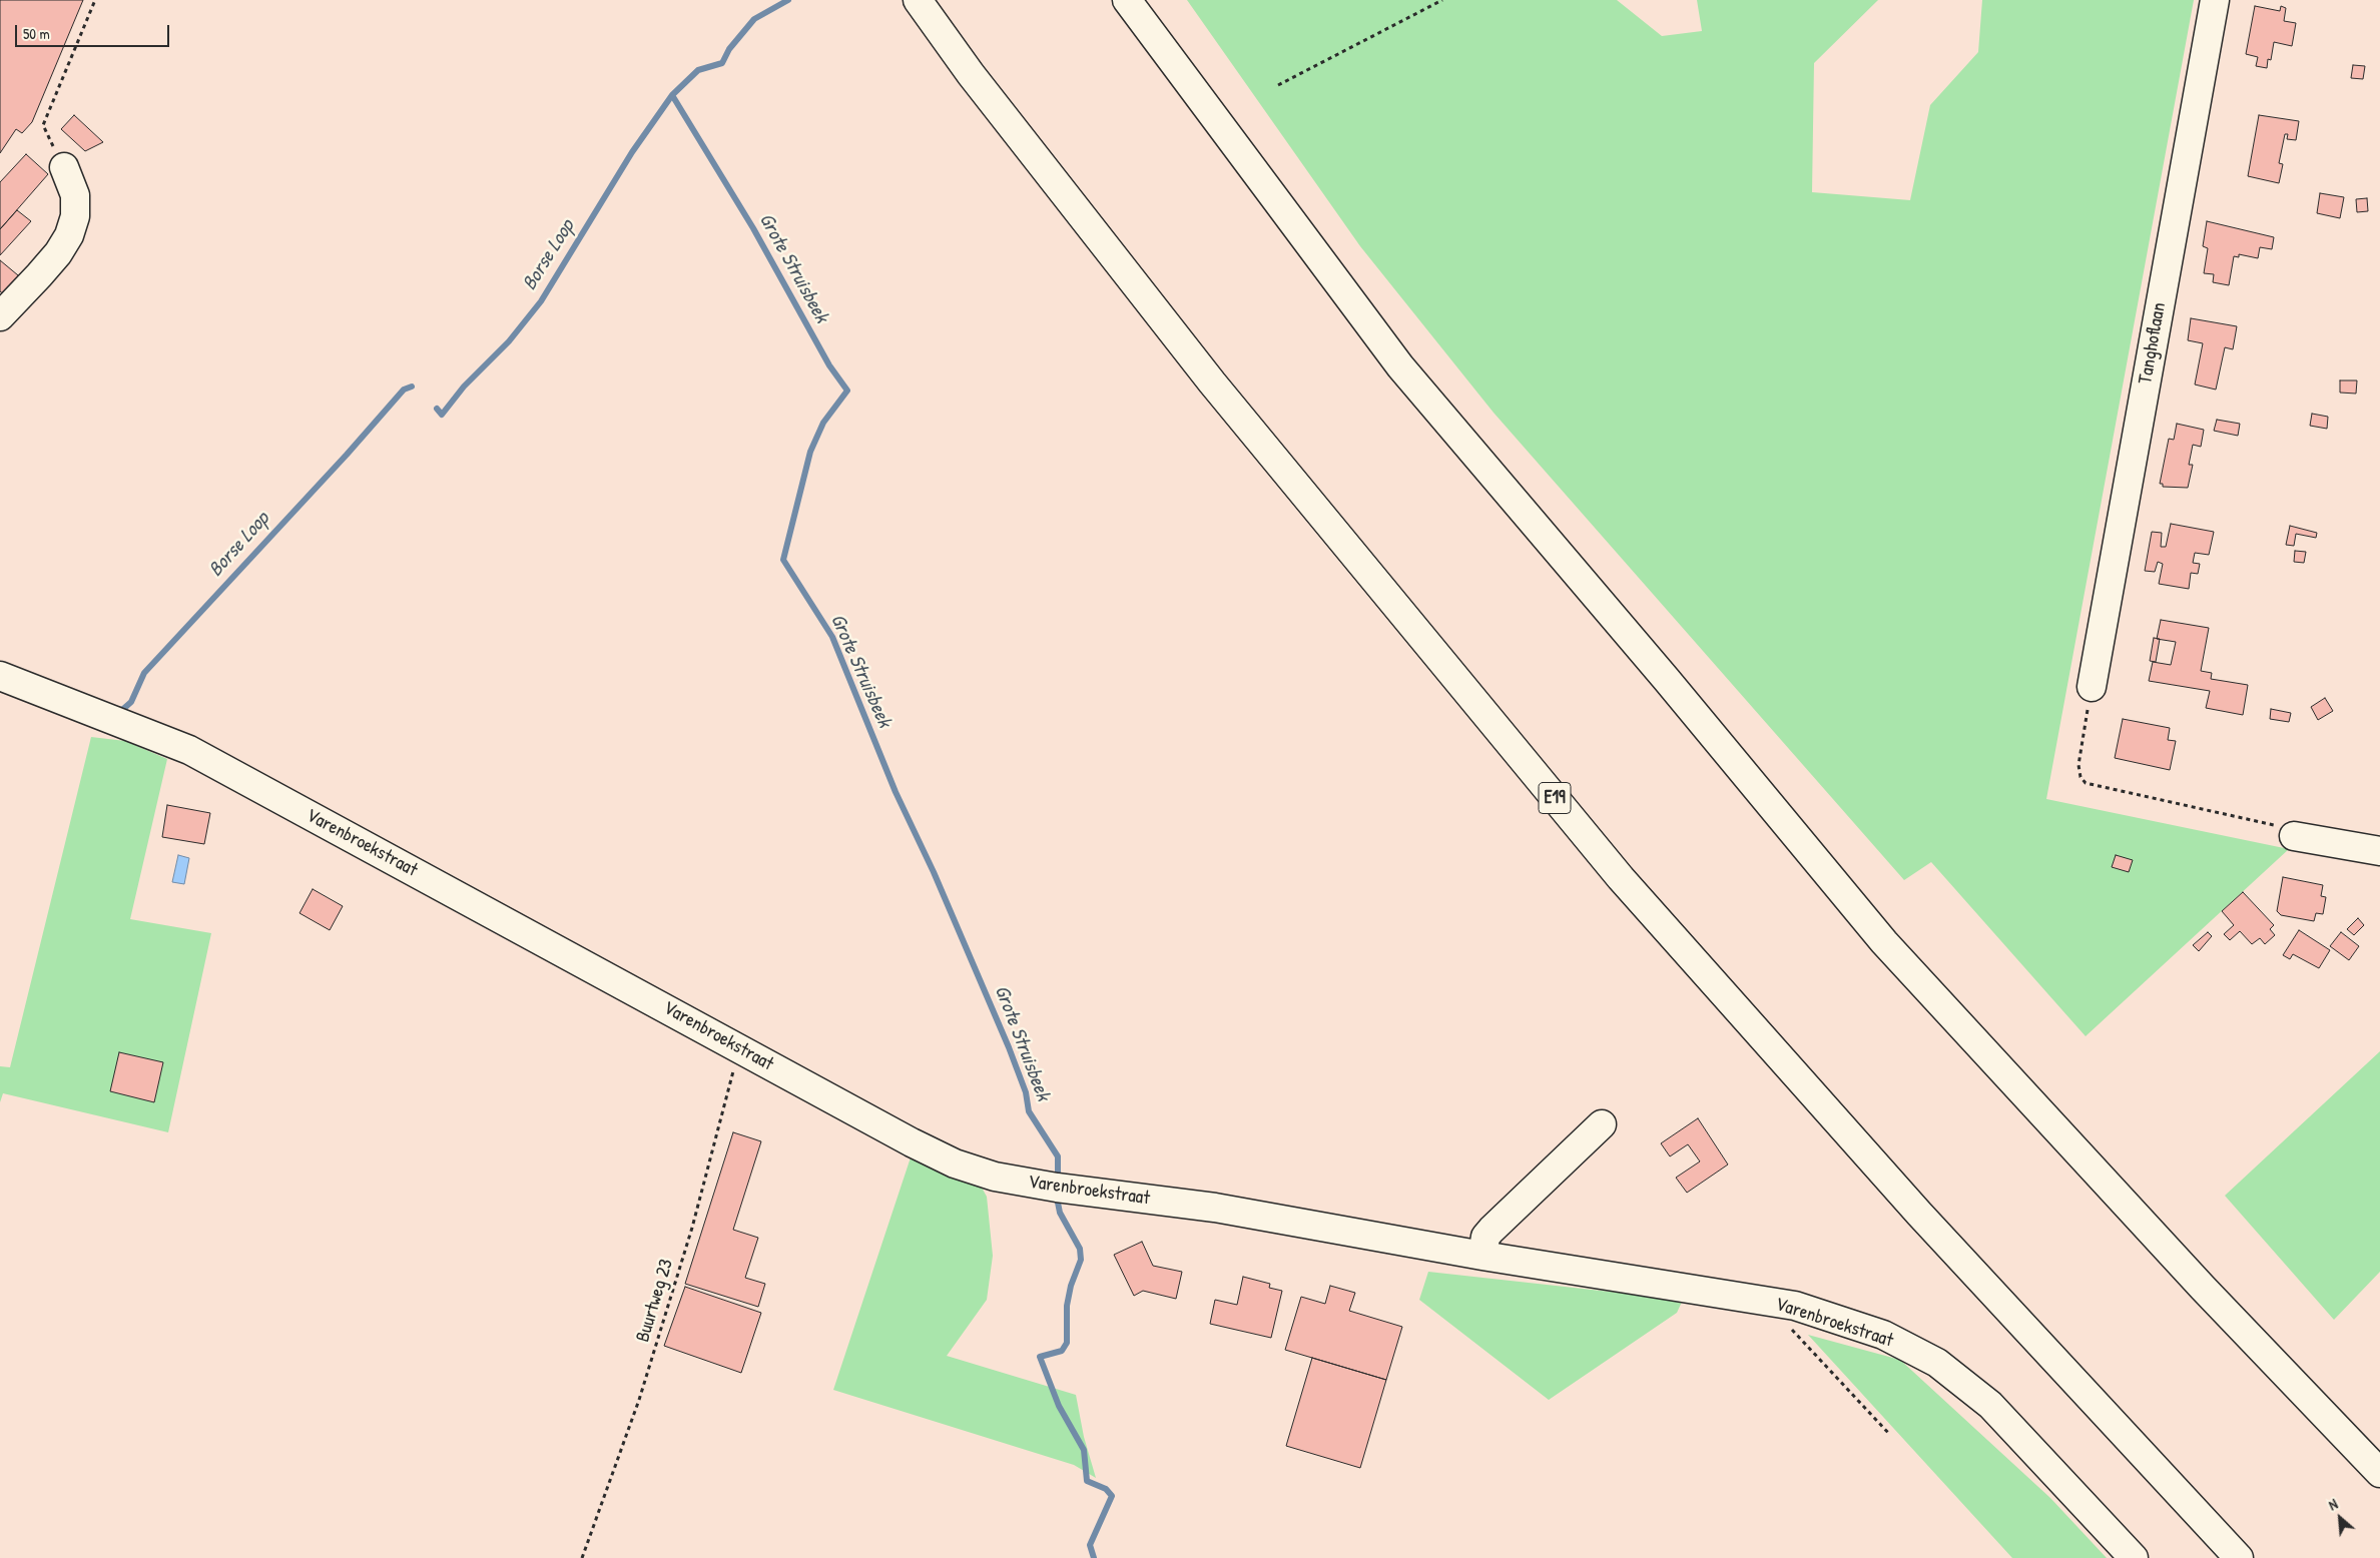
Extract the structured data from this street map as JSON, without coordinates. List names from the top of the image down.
{
  "streets": {
    "main road": ["Tanghoflaan", "E19", "Varenbroekstraat"],
    "path": ["Buurtweg 23"]
  },
  "crossings": [
    ["Varenbroekstraat", "Buurtweg 23"]
  ],
  "water": ["Borse Loop", "Grote Struisbeek"],
  "scale_bar": "50 m",
  "north": "top left"
}
